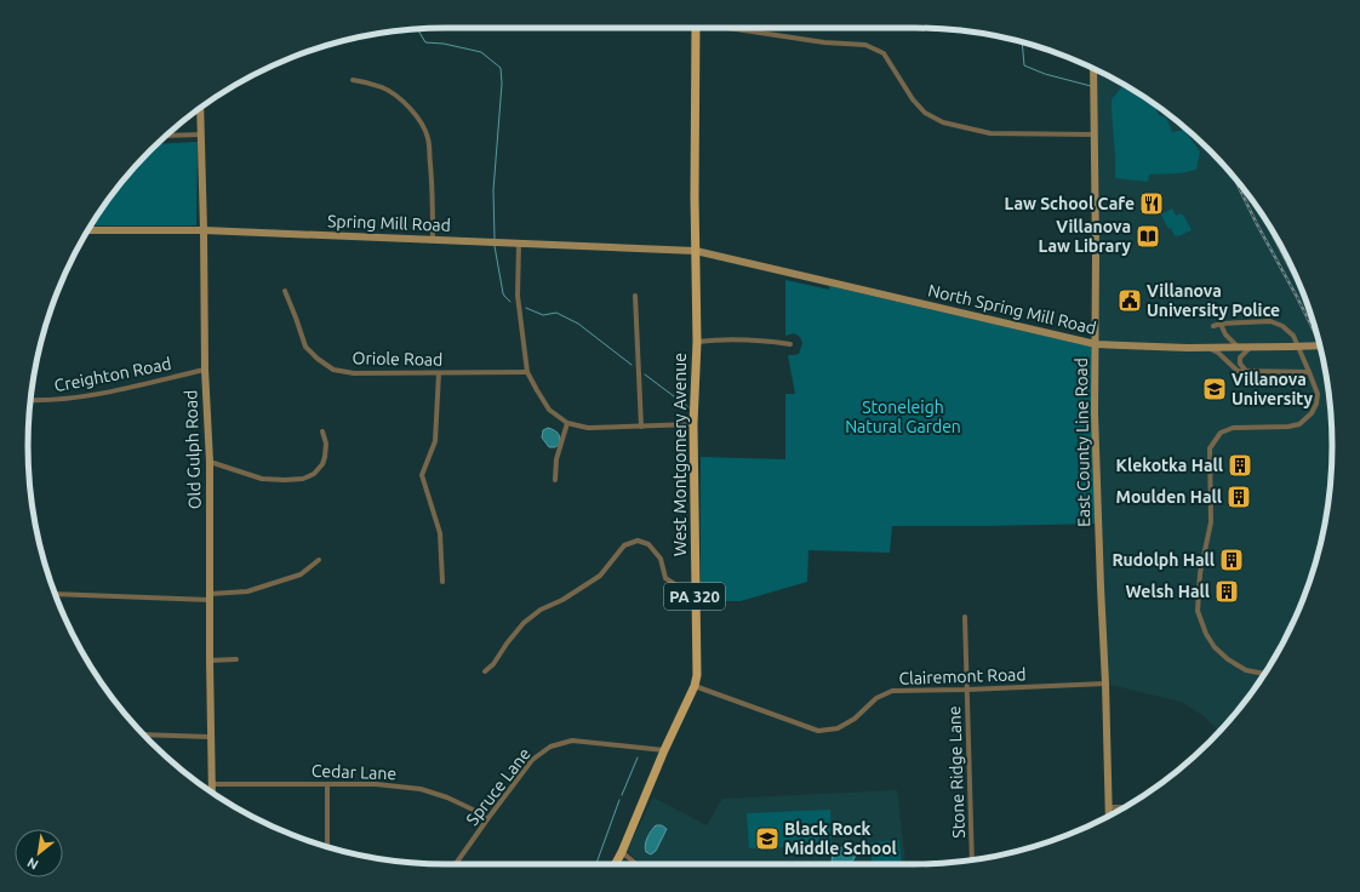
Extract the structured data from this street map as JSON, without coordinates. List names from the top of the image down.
{
  "streets": {
    "main road": ["West Montgomery Avenue", "PA 320"],
    "street": [
      "Spring Mill Road",
      "North Spring Mill Road",
      "Oriole Road",
      "Creighton Road",
      "East County Line Road",
      "Old Gulph Road",
      "Clairemont Road",
      "Cedar Lane",
      "Stone Ridge Lane",
      "Spruce Lane"
    ]
  },
  "crossings": [
    ["Spring Mill Road", "North Spring Mill Road"],
    ["Spring Mill Road", "Old Gulph Road"],
    ["Spring Mill Road", "West Montgomery Avenue"],
    ["North Spring Mill Road", "East County Line Road"],
    ["North Spring Mill Road", "West Montgomery Avenue"],
    ["Creighton Road", "Old Gulph Road"],
    ["East County Line Road", "Clairemont Road"],
    ["Old Gulph Road", "Cedar Lane"],
    ["West Montgomery Avenue", "Clairemont Road"],
    ["West Montgomery Avenue", "Spruce Lane"],
    ["Clairemont Road", "Stone Ridge Lane"],
    ["Cedar Lane", "Spruce Lane"]
  ],
  "parks": ["Stoneleigh Natural Garden"],
  "places": {
    "restaurant": ["Law School Cafe"],
    "library": ["Villanova Law Library"],
    "public building": ["Villanova University Police"],
    "school or university": ["Villanova University", "Black Rock Middle School"],
    "building": [
      "Klekotka Hall",
      "Moulden Hall",
      "Rudolph Hall",
      "Welsh Hall"
    ]
  },
  "north": "bottom left"
}
